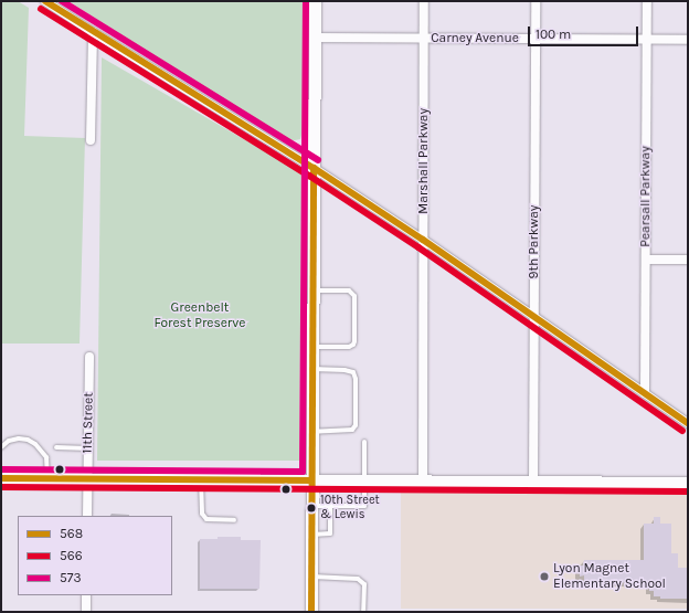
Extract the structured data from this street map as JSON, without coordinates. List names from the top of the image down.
{
  "streets": {
    "street": [
      "Carney Avenue",
      "Marshall Parkway",
      "Pearsall Parkway",
      "9th Parkway",
      "11th Street"
    ]
  },
  "crossings": [
    ["Carney Avenue", "Marshall Parkway"],
    ["Carney Avenue", "Pearsall Parkway"],
    ["Carney Avenue", "9th Parkway"]
  ],
  "parks": ["Greenbelt Forest Preserve"],
  "places": ["10th Street & Lewis", "Lyon Magnet Elementary School"],
  "lines": ["transit line 568", "transit line 573", "transit line 566"],
  "legend": ["568", "566", "573"],
  "scale_bar": "100 m"
}
